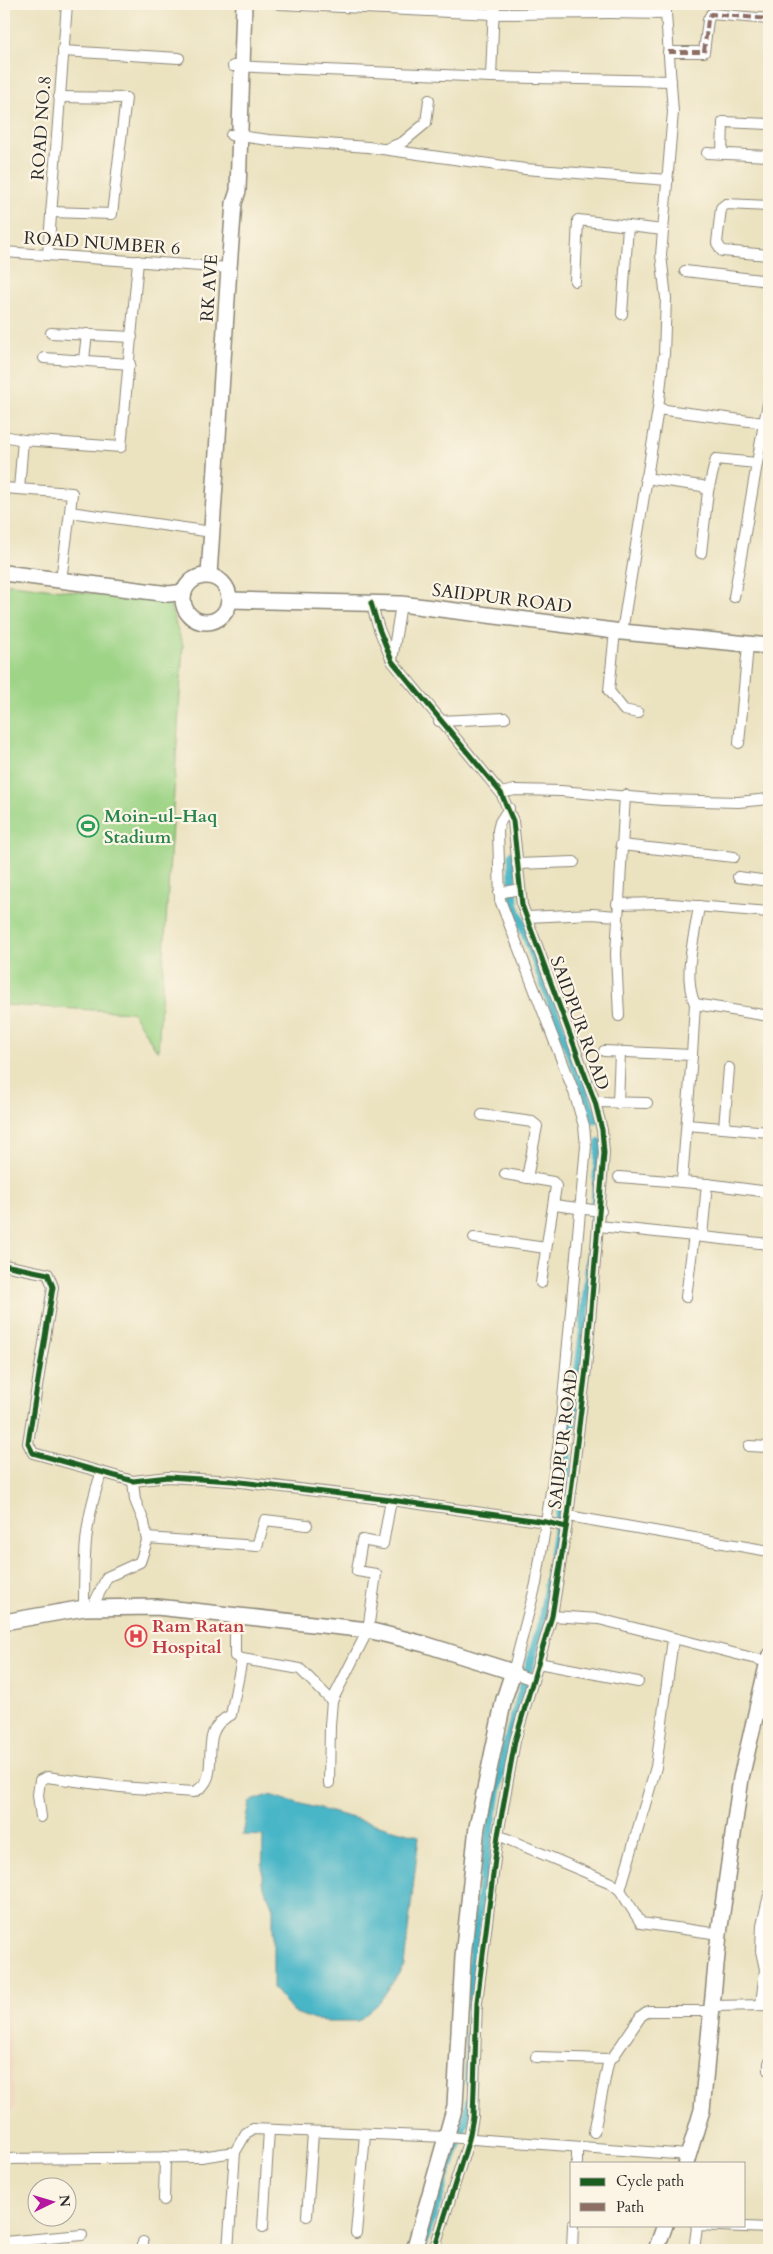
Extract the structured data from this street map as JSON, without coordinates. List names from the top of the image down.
{
  "streets": {
    "main road": ["RK AVE", "SAIDPUR ROAD"],
    "street": ["ROAD NO.8", "ROAD NUMBER 6"]
  },
  "crossings": [
    ["ROAD NO.8", "ROAD NUMBER 6"],
    ["ROAD NUMBER 6", "RK AVE"],
    ["RK AVE", "SAIDPUR ROAD"]
  ],
  "places": {
    "sports": ["Moin-ul-Haq Stadium"],
    "hospital": ["Ram Ratan Hospital"]
  },
  "legend": ["Cycle path", "Path"],
  "north": "right"
}
